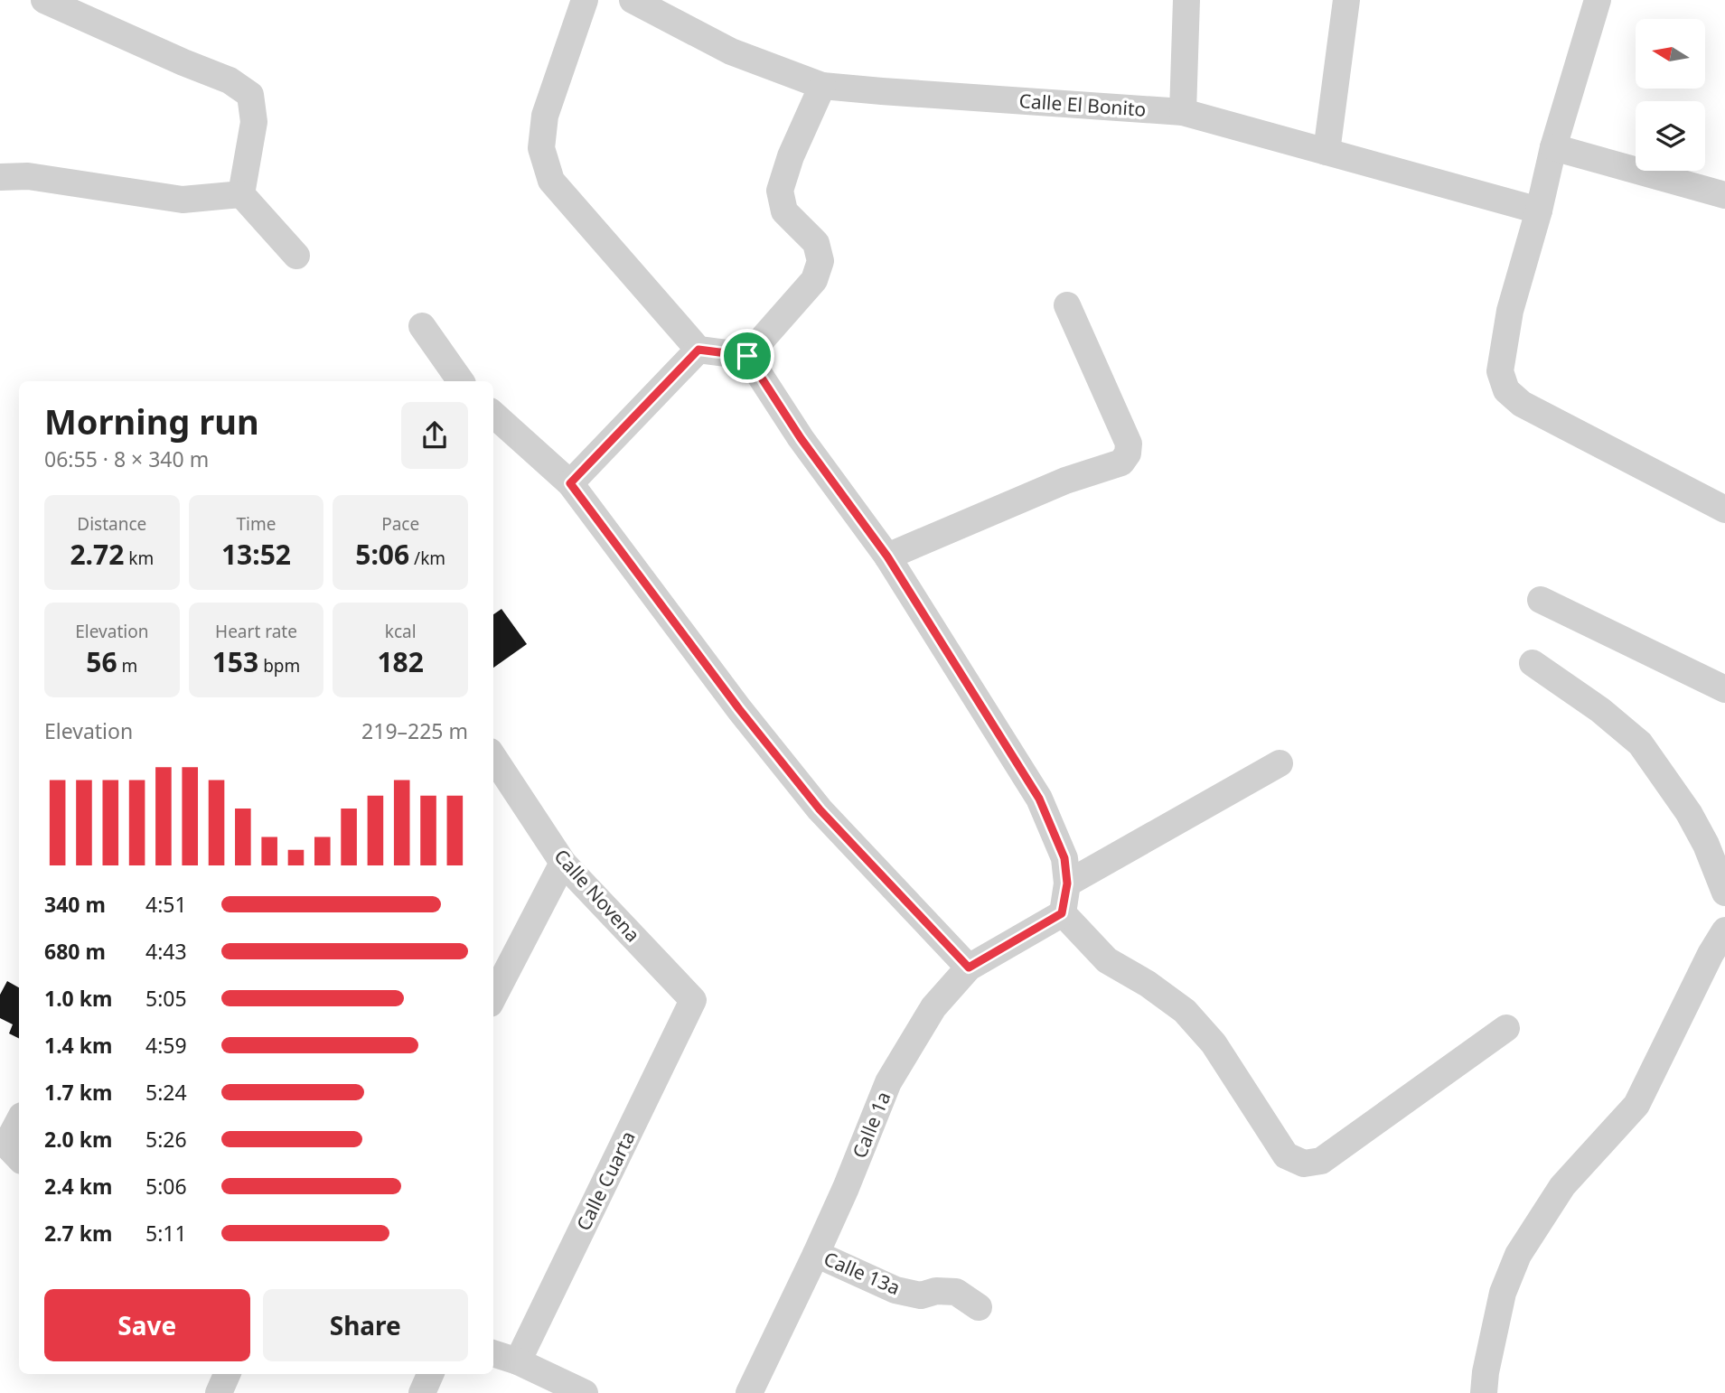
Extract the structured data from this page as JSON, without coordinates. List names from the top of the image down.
{
  "streets": {
    "street": [
      "Calle El Bonito",
      "Calle Novena",
      "Calle 1a",
      "Calle Cuarta",
      "Calle 13a"
    ]
  },
  "crossings": [
    ["Calle Novena", "Calle Cuarta"],
    ["Calle 1a", "Calle 13a"]
  ],
  "north": "left",
  "page": {
    "heading": ["Morning run", "06:55 · 8 × 340 m"],
    "stats": [
      ["Distance", "2.72 km"],
      ["Time", "13:52"],
      ["Pace", "5:06 /km"],
      ["Elevation", "56 m"],
      ["Heart rate", "153 bpm"],
      ["kcal", "182"]
    ],
    "chart": ["Elevation", "219–225 m"],
    "list": [
      {
        "name": "340 m",
        "note": "4:51"
      },
      {
        "name": "680 m",
        "note": "4:43"
      },
      {
        "name": "1.0 km",
        "note": "5:05"
      },
      {
        "name": "1.4 km",
        "note": "4:59"
      },
      {
        "name": "1.7 km",
        "note": "5:24"
      },
      {
        "name": "2.0 km",
        "note": "5:26"
      },
      {
        "name": "2.4 km",
        "note": "5:06"
      },
      {
        "name": "2.7 km",
        "note": "5:11"
      }
    ],
    "buttons": ["Save", "Share"]
  }
}
